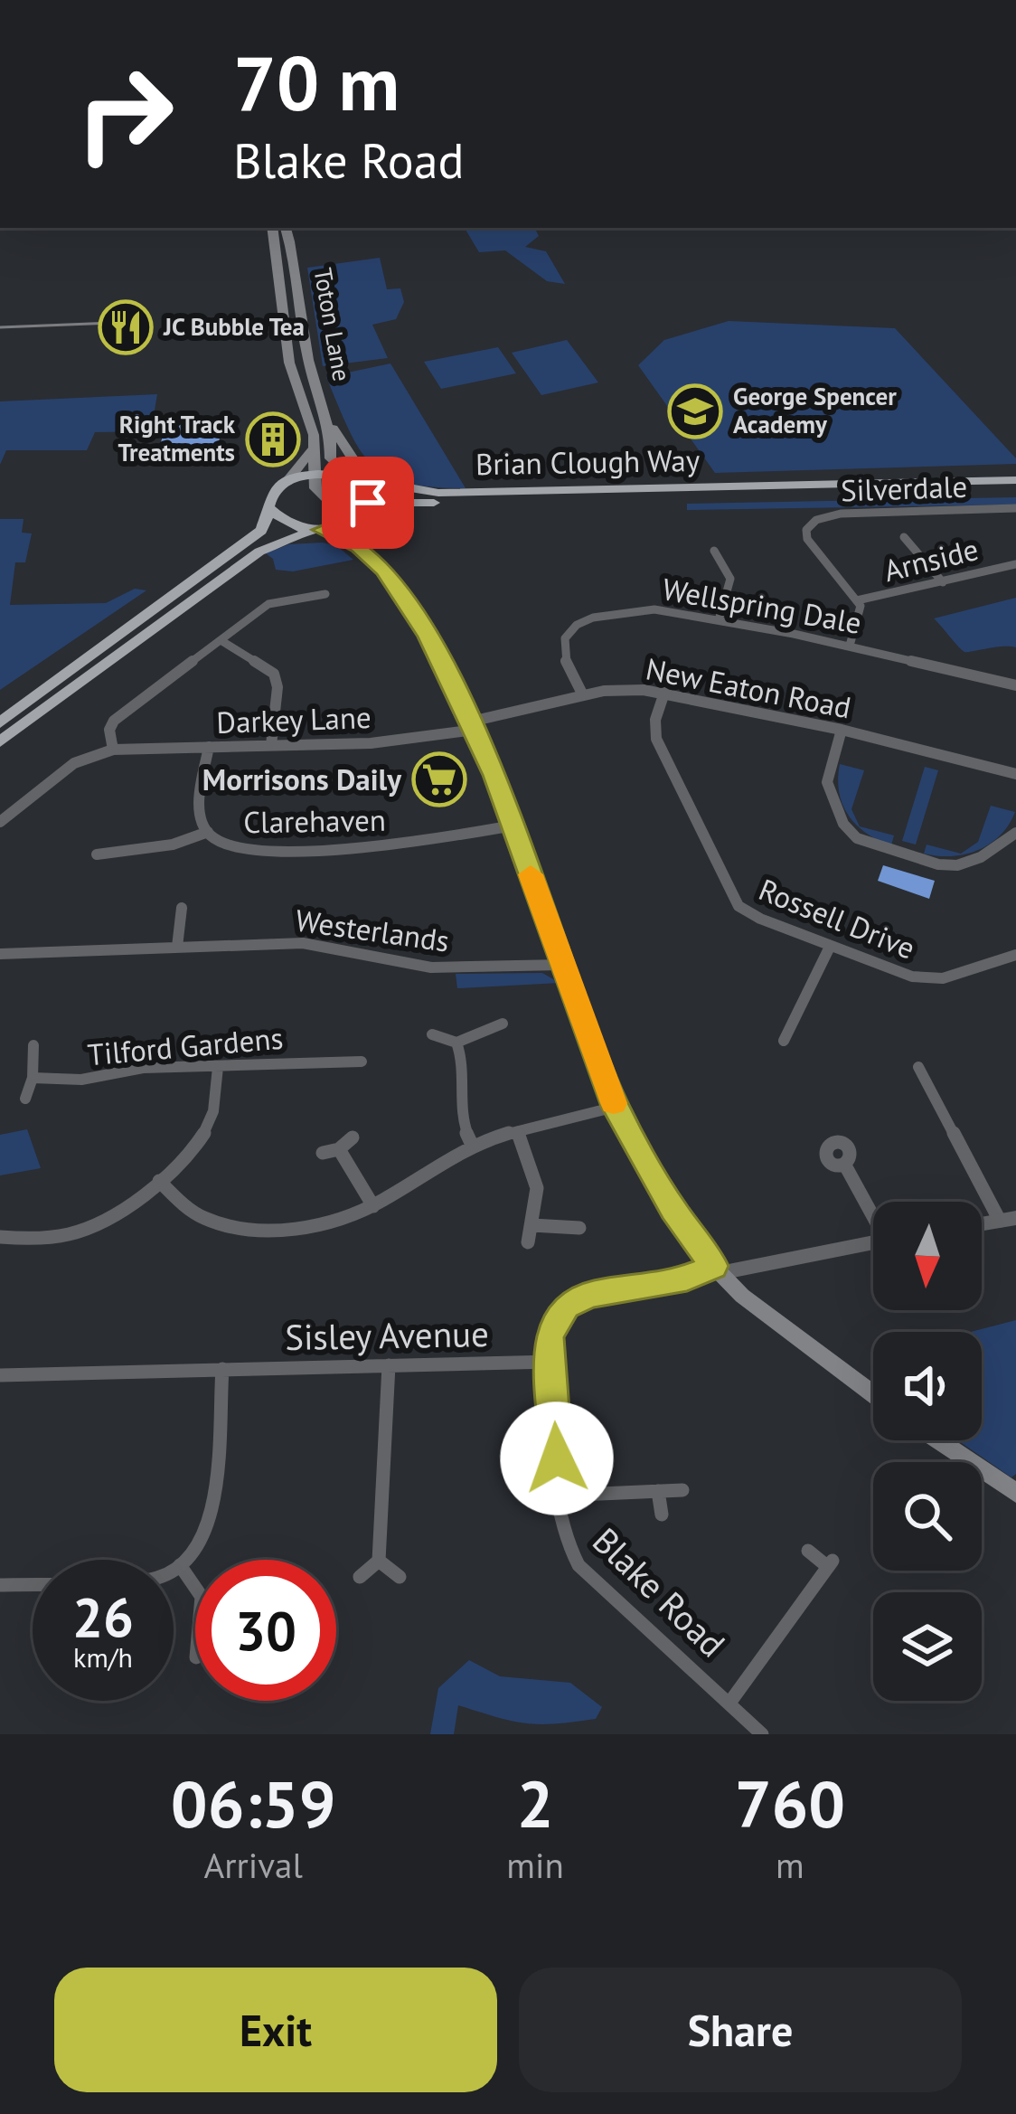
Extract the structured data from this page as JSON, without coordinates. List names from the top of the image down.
{
  "streets": {
    "highway": ["Brian Clough Way"],
    "main road": ["Toton Lane"],
    "street": [
      "Silverdale",
      "Arnside",
      "Wellspring Dale",
      "New Eaton Road",
      "Darkey Lane",
      "Clarehaven",
      "Rossell Drive",
      "Westerlands",
      "Tilford Gardens",
      "Sisley Avenue",
      "Blake Road"
    ]
  },
  "crossings": [
    ["Toton Lane", "Brian Clough Way"],
    ["Silverdale", "Arnside"],
    ["Wellspring Dale", "New Eaton Road"],
    ["New Eaton Road", "Darkey Lane"],
    ["New Eaton Road", "Rossell Drive"],
    ["Darkey Lane", "Clarehaven"],
    ["Sisley Avenue", "Blake Road"]
  ],
  "places": {
    "restaurant": ["JC Bubble Tea"],
    "school or university": ["George Spencer Academy"],
    "building": ["Right Track Treatments"],
    "supermarket": ["Morrisons Daily"]
  },
  "north": "bottom",
  "page": {
    "turn": ["70 m", "Blake Road"],
    "speed": "26 km/h",
    "limit": "30",
    "eta": [
      "06:59",
      "Arrival",
      "2",
      "min",
      "760",
      "m"
    ],
    "buttons": ["Exit", "Share"]
  }
}
